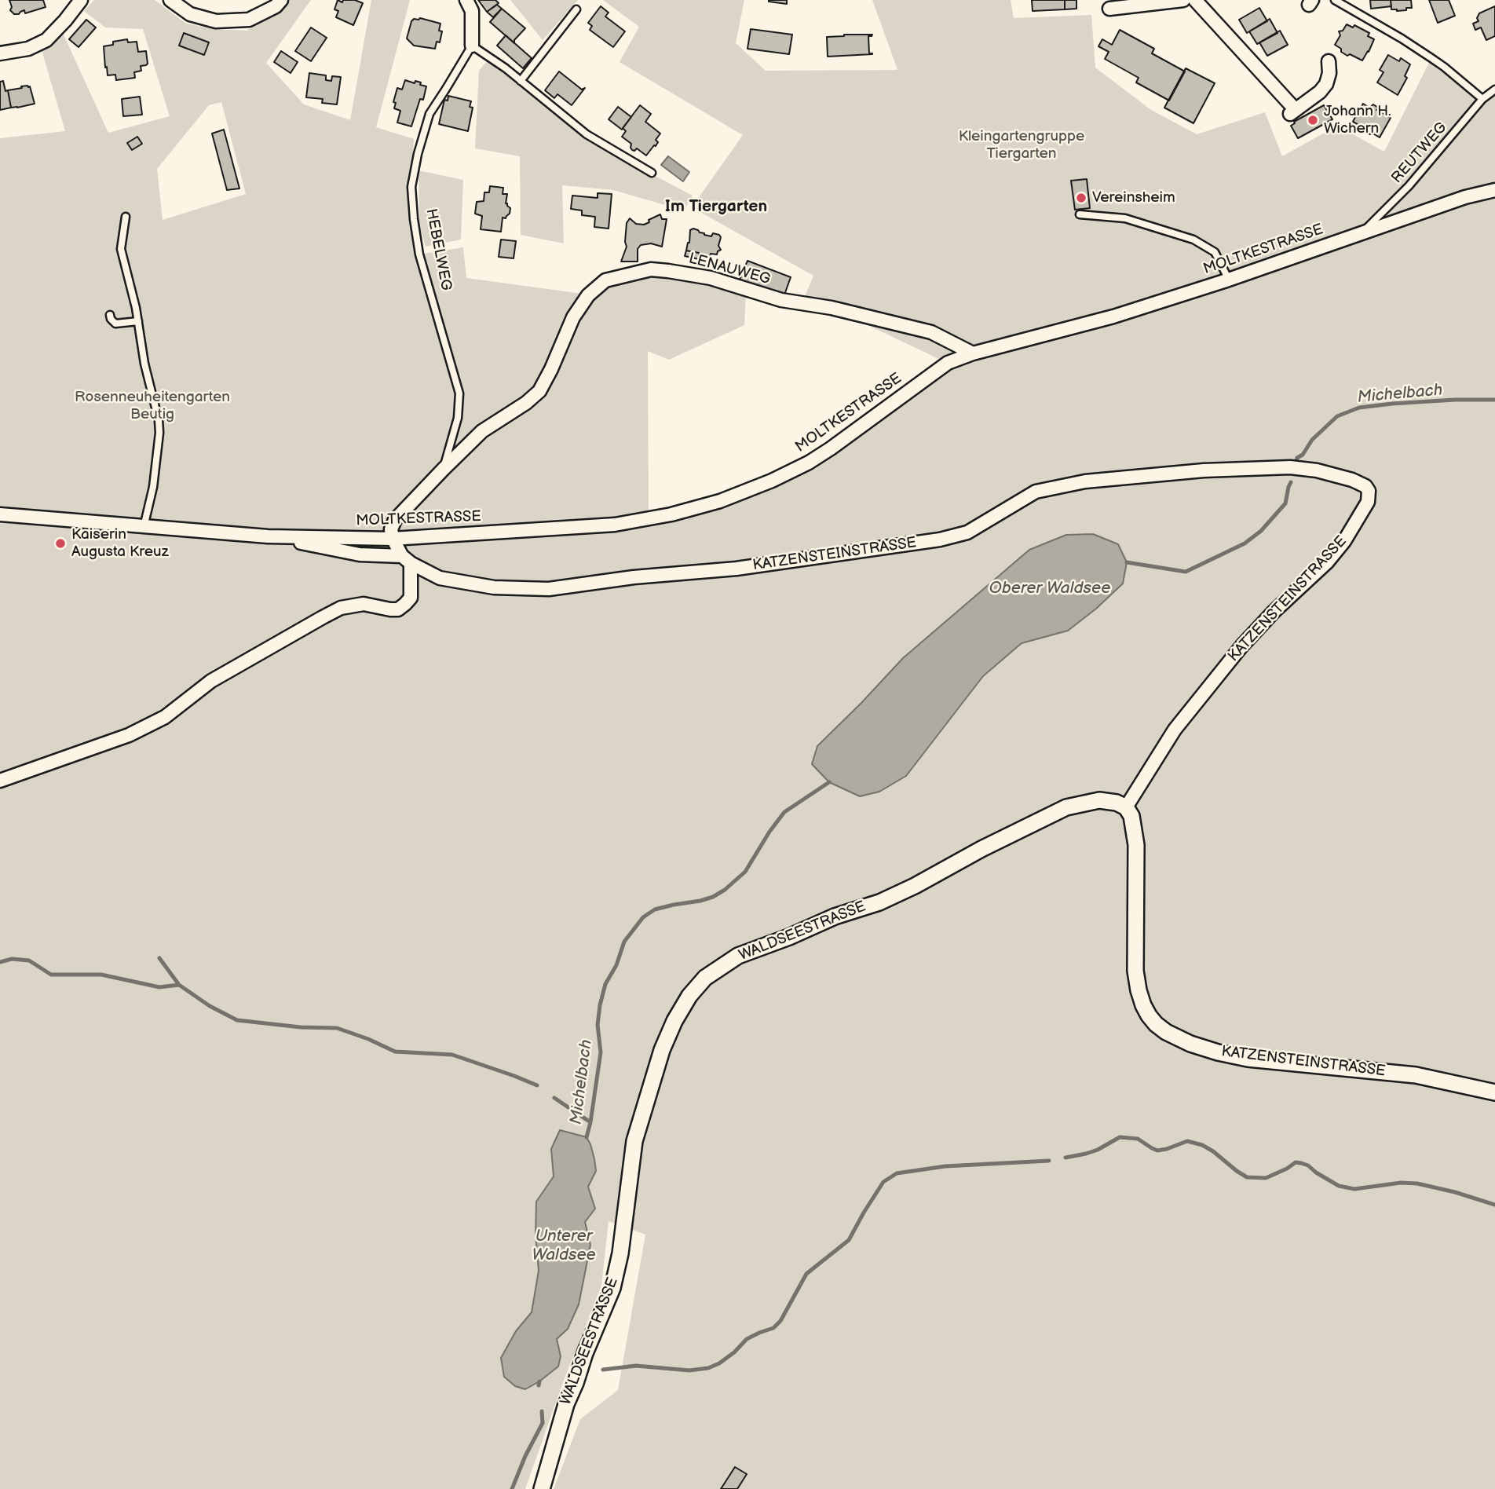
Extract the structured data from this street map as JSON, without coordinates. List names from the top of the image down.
{
  "streets": {
    "street": [
      "HEBELWEG",
      "MOLTKESTRASSE",
      "LENAUWEG",
      "KATZENSTEINSTRASSE",
      "WALDSEESTRASSE"
    ],
    "lane": ["REUTWEG"]
  },
  "crossings": [
    ["REUTWEG", "MOLTKESTRASSE"],
    ["HEBELWEG", "MOLTKESTRASSE"],
    ["HEBELWEG", "LENAUWEG"],
    ["MOLTKESTRASSE", "LENAUWEG"],
    ["MOLTKESTRASSE", "KATZENSTEINSTRASSE"],
    ["KATZENSTEINSTRASSE", "WALDSEESTRASSE"]
  ],
  "districts": ["Im Tiergarten"],
  "water": ["Michelbach", "Oberer Waldsee", "Unterer Waldsee"],
  "parks": ["Kleingartengruppe Tiergarten", "Rosenneuheitengarten Beutig"],
  "places": ["Johann H. Wichern", "Vereinsheim", "Kaiserin Augusta Kreuz"]
}
